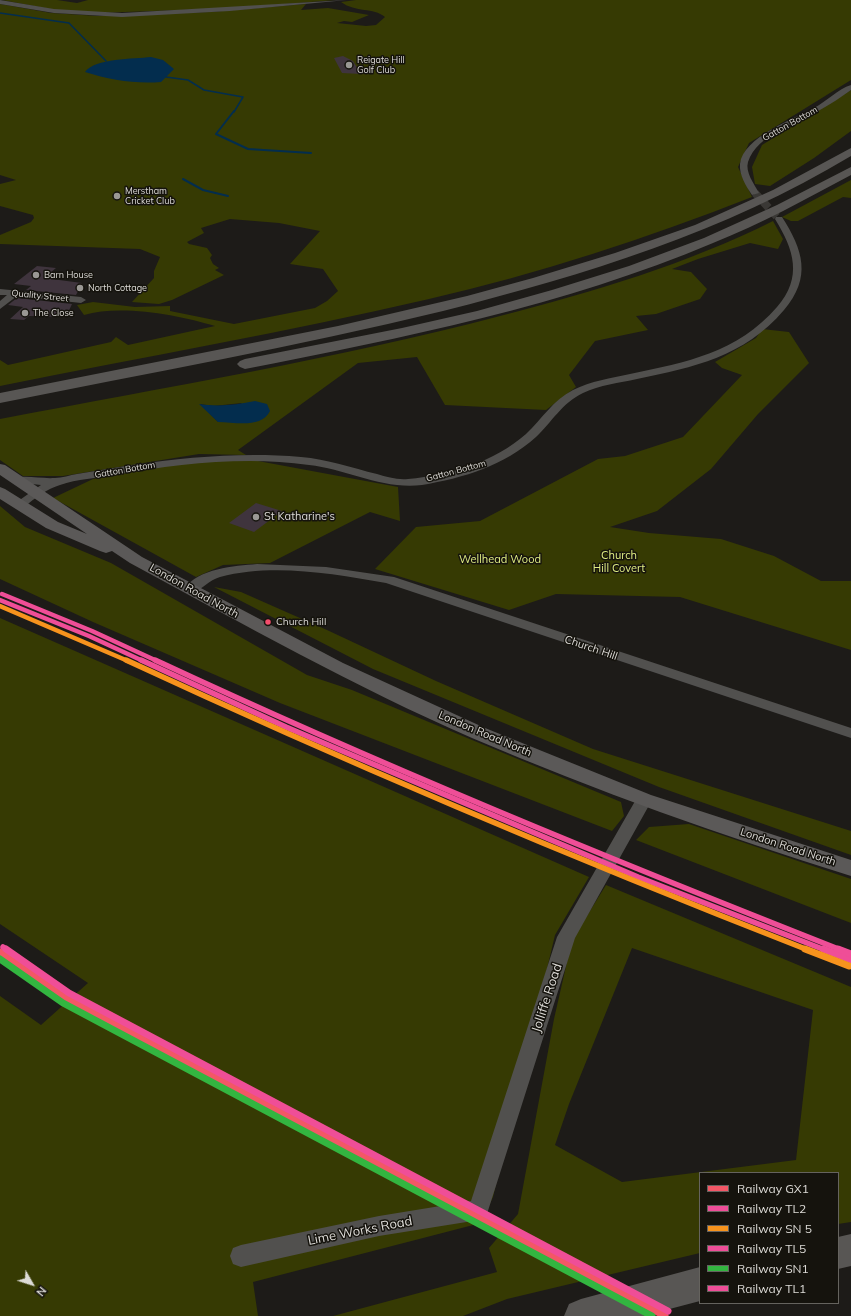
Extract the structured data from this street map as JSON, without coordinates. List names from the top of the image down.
{
  "streets": {
    "main road": ["London Road North"],
    "street": [
      "Gatton Bottom",
      "Quality Street",
      "Church Hill",
      "Jolliffe Road",
      "Lime Works Road"
    ]
  },
  "crossings": [
    ["Gatton Bottom", "London Road North"],
    ["London Road North", "Church Hill"],
    ["London Road North", "Jolliffe Road"],
    ["Jolliffe Road", "Lime Works Road"]
  ],
  "parks": ["Church Hill Covert", "Wellhead Wood"],
  "places": [
    "Reigate Hill Golf Club",
    "Merstham Cricket Club",
    "Barn House",
    "North Cottage",
    "The Close",
    "St Katharine's",
    "Church Hill"
  ],
  "lines": [
    "rail line TL5",
    "rail line TL2",
    "rail line TL1",
    "rail line GX1",
    "rail line SN1"
  ],
  "legend": [
    "Railway GX1",
    "Railway TL2",
    "Railway SN 5",
    "Railway TL5",
    "Railway SN1",
    "Railway TL1"
  ],
  "north": "bottom right"
}
